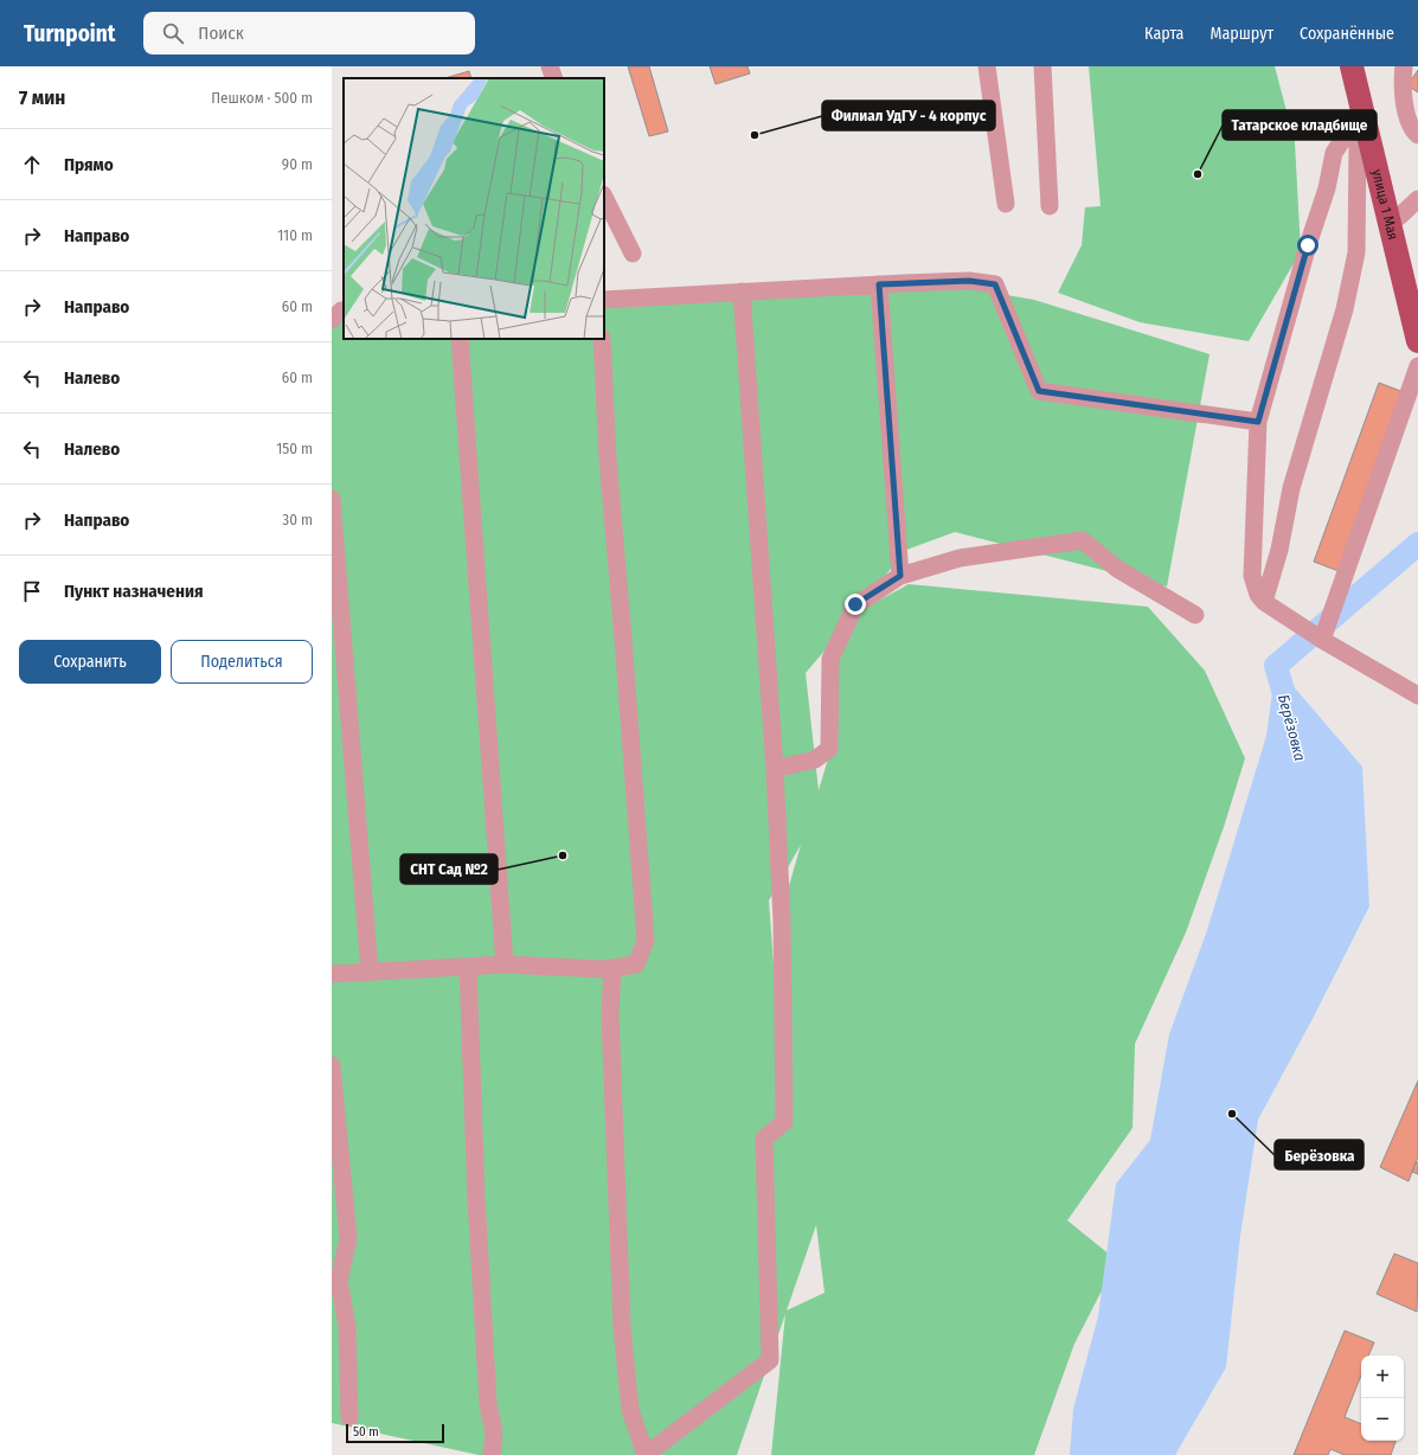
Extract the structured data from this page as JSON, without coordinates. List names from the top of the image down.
{
  "streets": {
    "main road": ["улица 1 Мая"]
  },
  "water": ["Берёзовка"],
  "places": [
    "Филиал УдГУ - 4 корпус",
    "Татарское кладбище",
    "СНТ Сад №2",
    "Берёзовка"
  ],
  "scale_bar": "50 m",
  "page": {
    "header": "Turnpoint",
    "search": "Поиск",
    "nav": ["Карта", "Маршрут", "Сохранённые"],
    "heading": ["7 мин", "Пешком · 500 m"],
    "list": [
      ["Прямо", "90 m"],
      ["Направо", "110 m"],
      ["Направо", "60 m"],
      ["Налево", "60 m"],
      ["Налево", "150 m"],
      ["Направо", "30 m"],
      "Пункт назначения"
    ],
    "buttons": ["Сохранить", "Поделиться"],
    "map_buttons": ["+", "−"],
    "scale": "50 m"
  }
}
